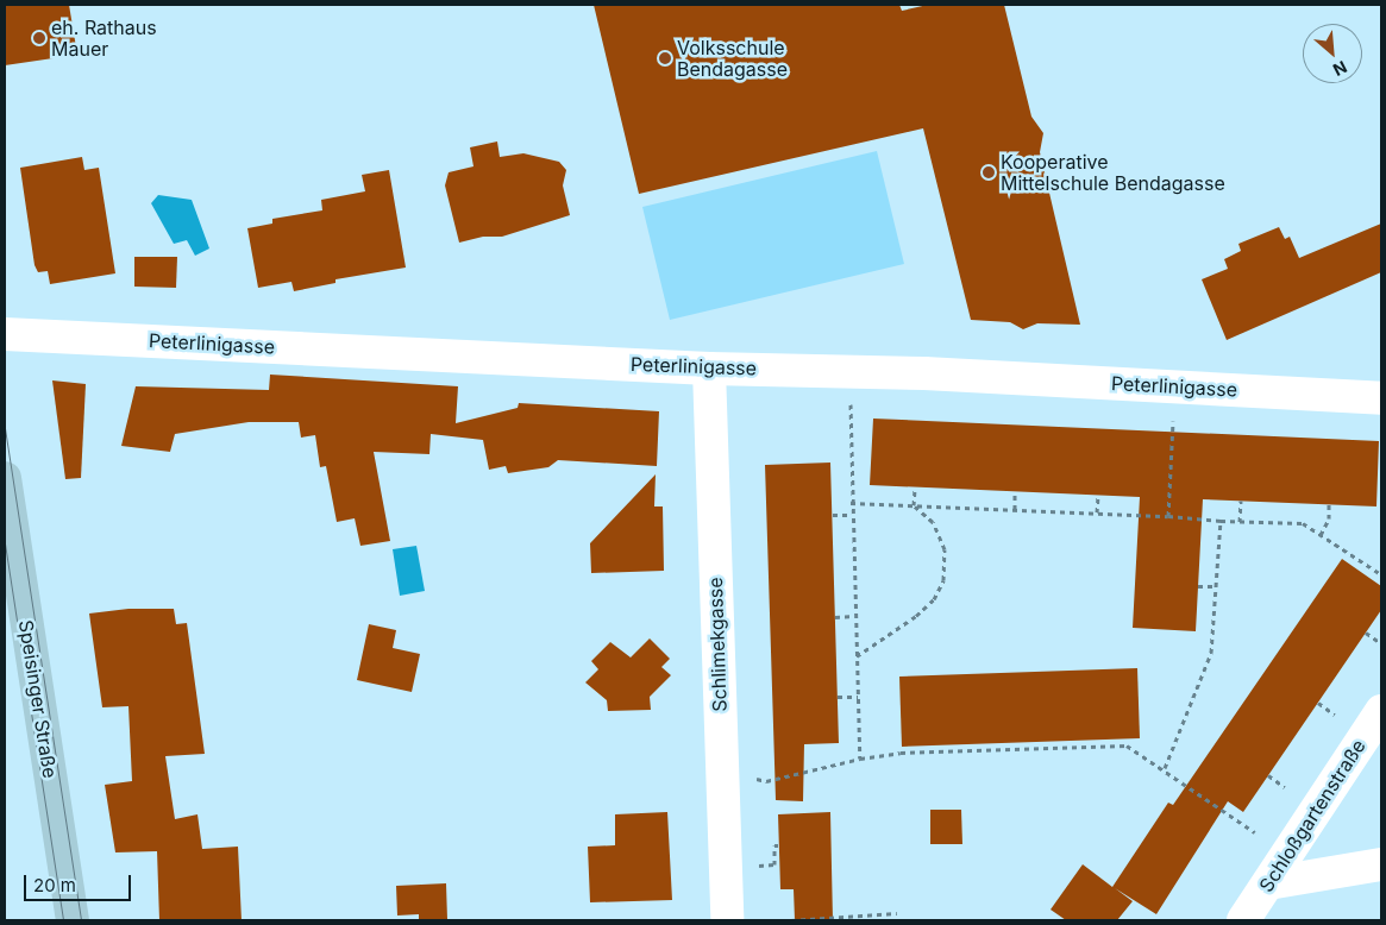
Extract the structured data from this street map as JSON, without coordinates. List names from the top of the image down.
{
  "streets": {
    "main road": ["Speisinger Straße"],
    "street": ["Peterlinigasse", "Schlimekgasse", "Schloßgartenstraße"]
  },
  "crossings": [
    ["Peterlinigasse", "Schlimekgasse"]
  ],
  "places": ["eh. Rathaus Mauer", "Volksschule Bendagasse", "Kooperative Mittelschule Bendagasse"],
  "scale_bar": "20 m",
  "north": "bottom right"
}
